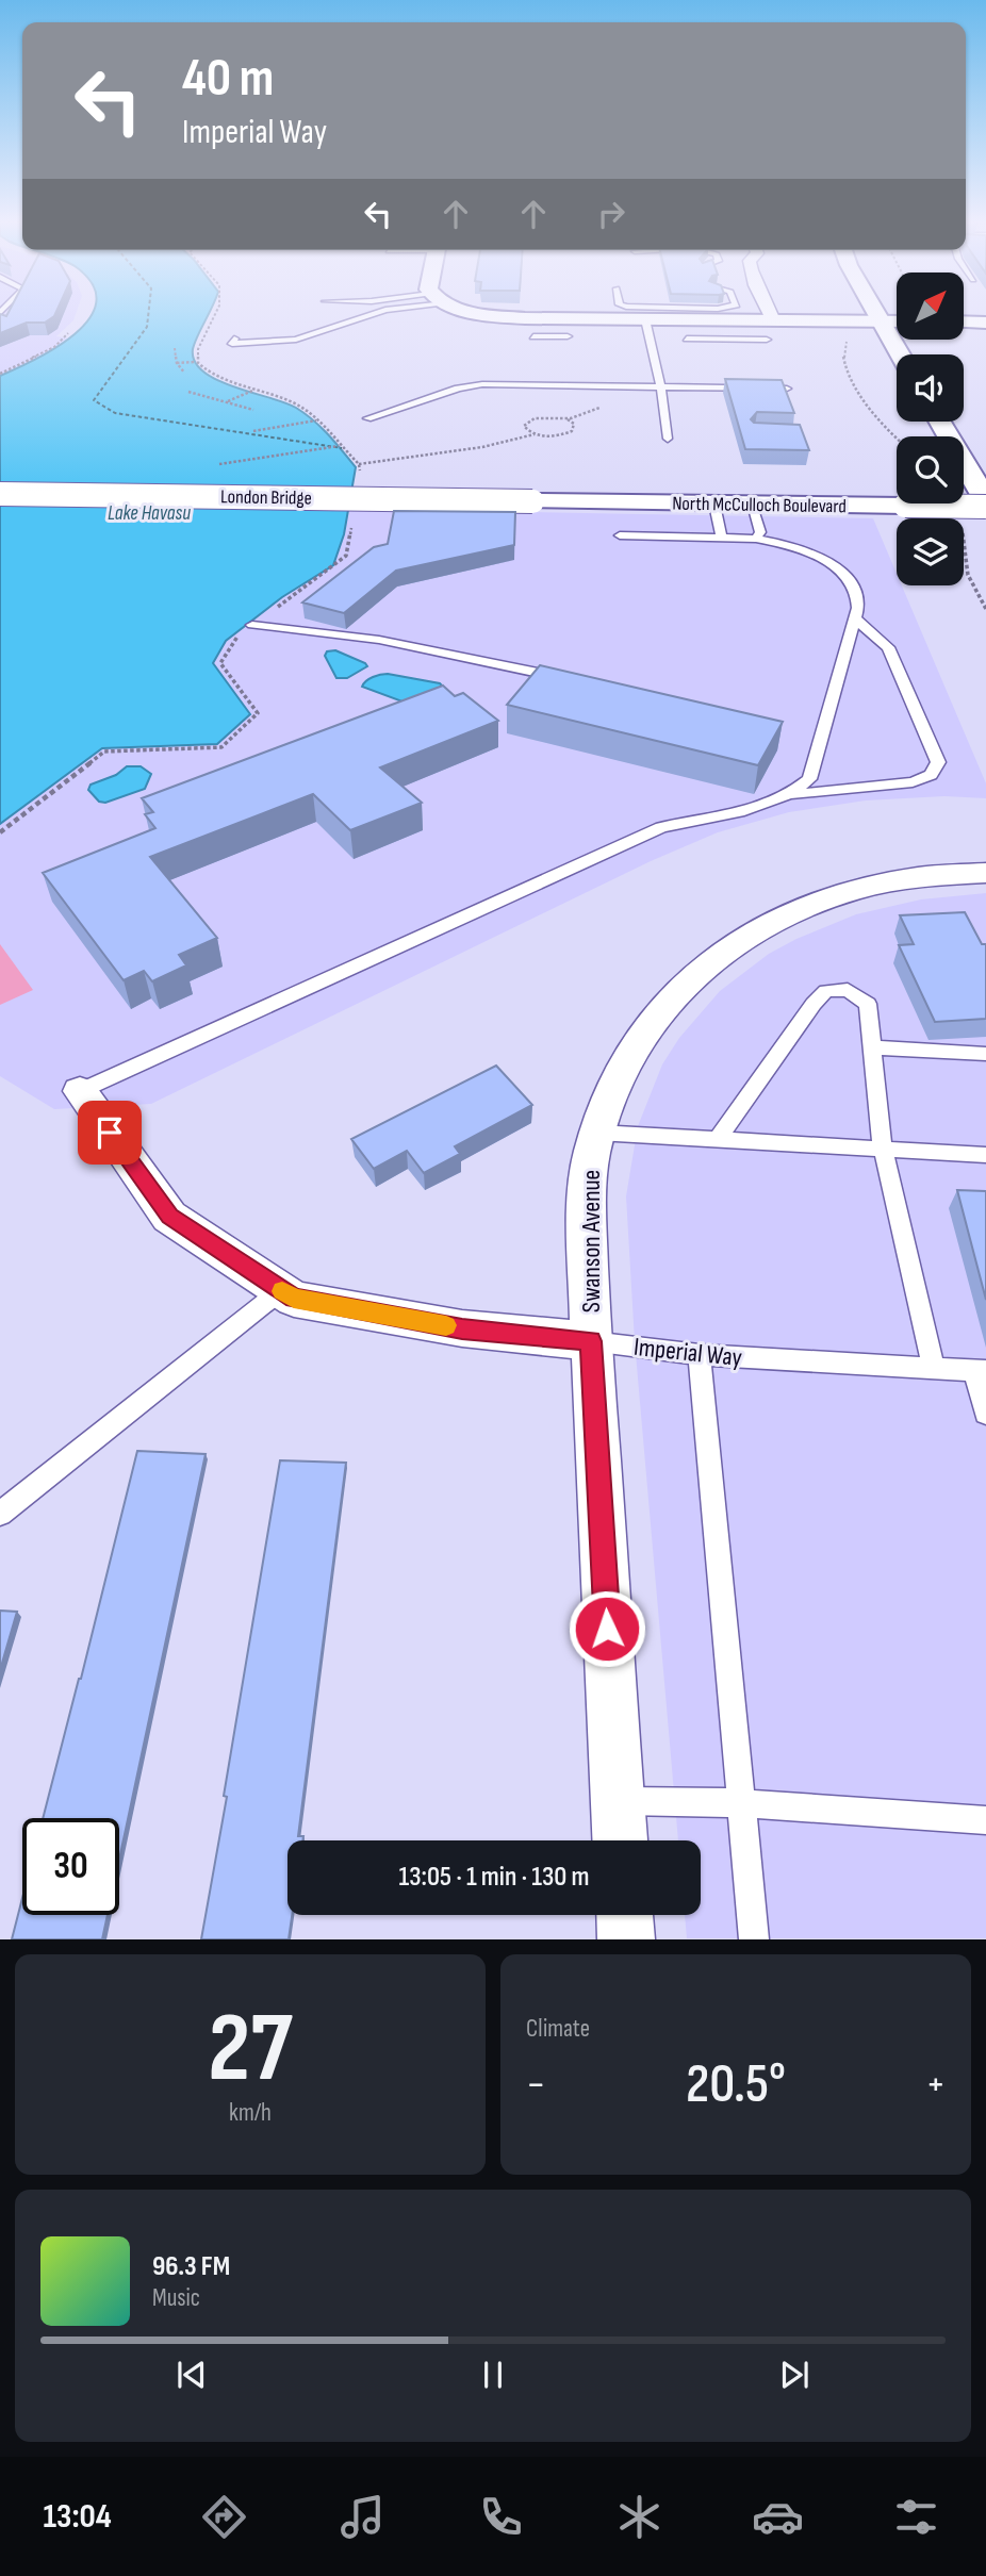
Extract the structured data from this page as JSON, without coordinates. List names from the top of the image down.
{
  "streets": {
    "main road": ["London Bridge", "North McCulloch Boulevard"],
    "street": ["Swanson Avenue", "Imperial Way"]
  },
  "crossings": [
    ["London Bridge", "North McCulloch Boulevard"],
    ["Swanson Avenue", "Imperial Way"]
  ],
  "water": ["Lake Havasu"],
  "north": "top right",
  "page": {
    "turn": ["40 m", "Imperial Way"],
    "limit": "30",
    "trip": "13:05 · 1 min · 130 m",
    "tile": [
      ["27", "km/h"],
      "Climate"
    ],
    "heat": ["−", "20.5°", "+"],
    "song": ["96.3 FM", "Music"],
    "tabs": "13:04"
  }
}
